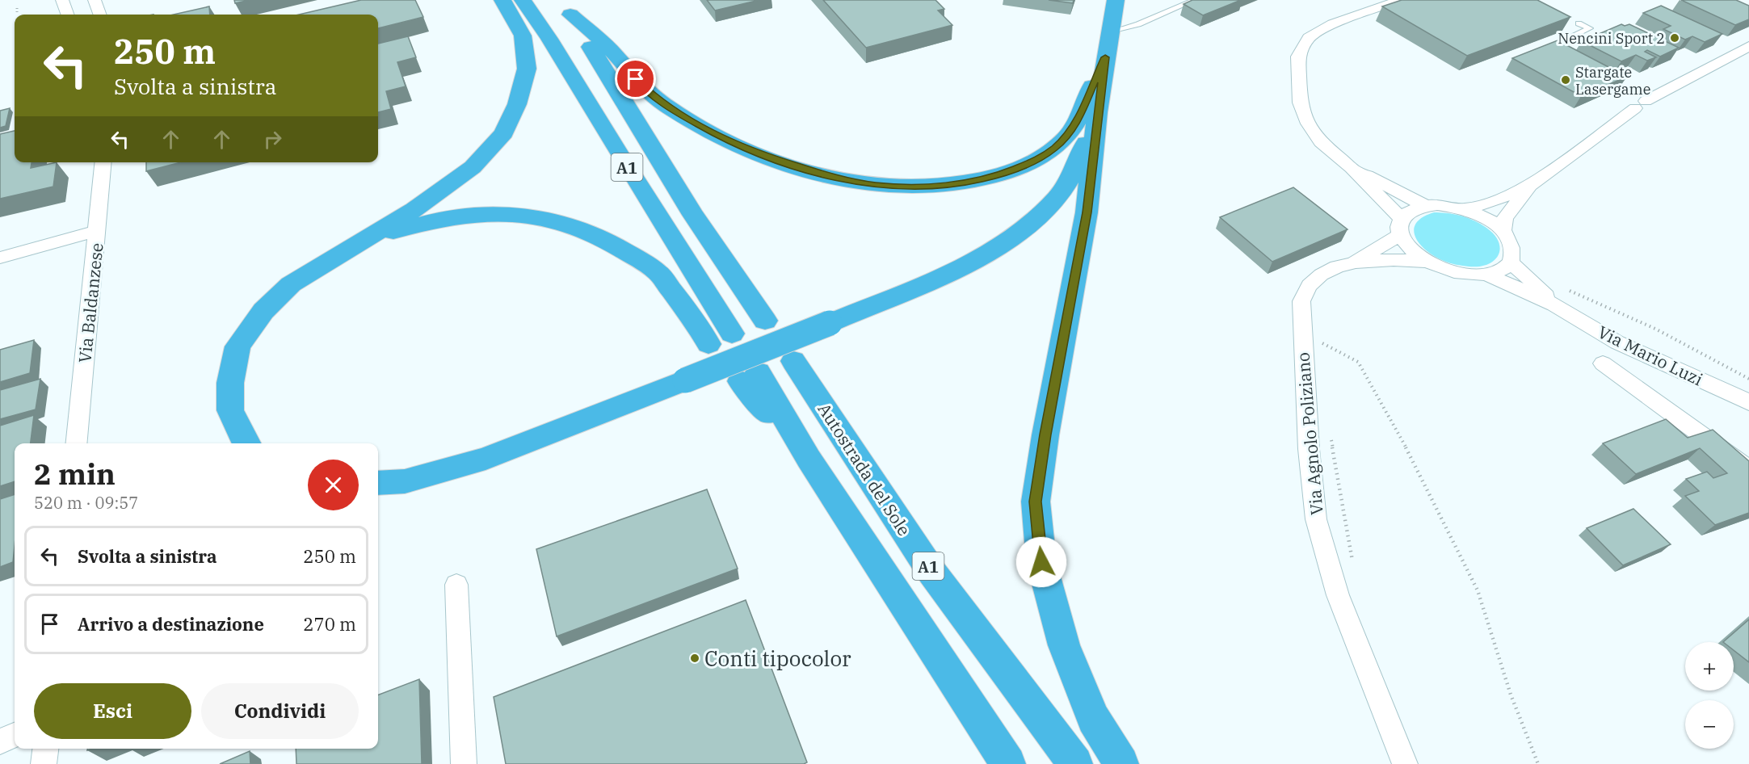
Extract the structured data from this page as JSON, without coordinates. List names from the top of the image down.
{
  "streets": {
    "highway": ["A1", "Autostrada del Sole"],
    "street": ["Via Baldanzese", "Via Mario Luzi", "Via Agnolo Poliziano"]
  },
  "places": ["Nencini Sport 2", "Stargate Lasergame", "Conti tipocolor"],
  "page": {
    "turn": ["250 m", "Svolta a sinistra"],
    "heading": ["2 min", "520 m · 09:57"],
    "list": [
      {
        "name": "Svolta a sinistra",
        "value": "250 m"
      },
      {
        "name": "Arrivo a destinazione",
        "value": "270 m"
      }
    ],
    "map_buttons": ["+", "−"],
    "buttons": ["Esci", "Condividi"]
  }
}
